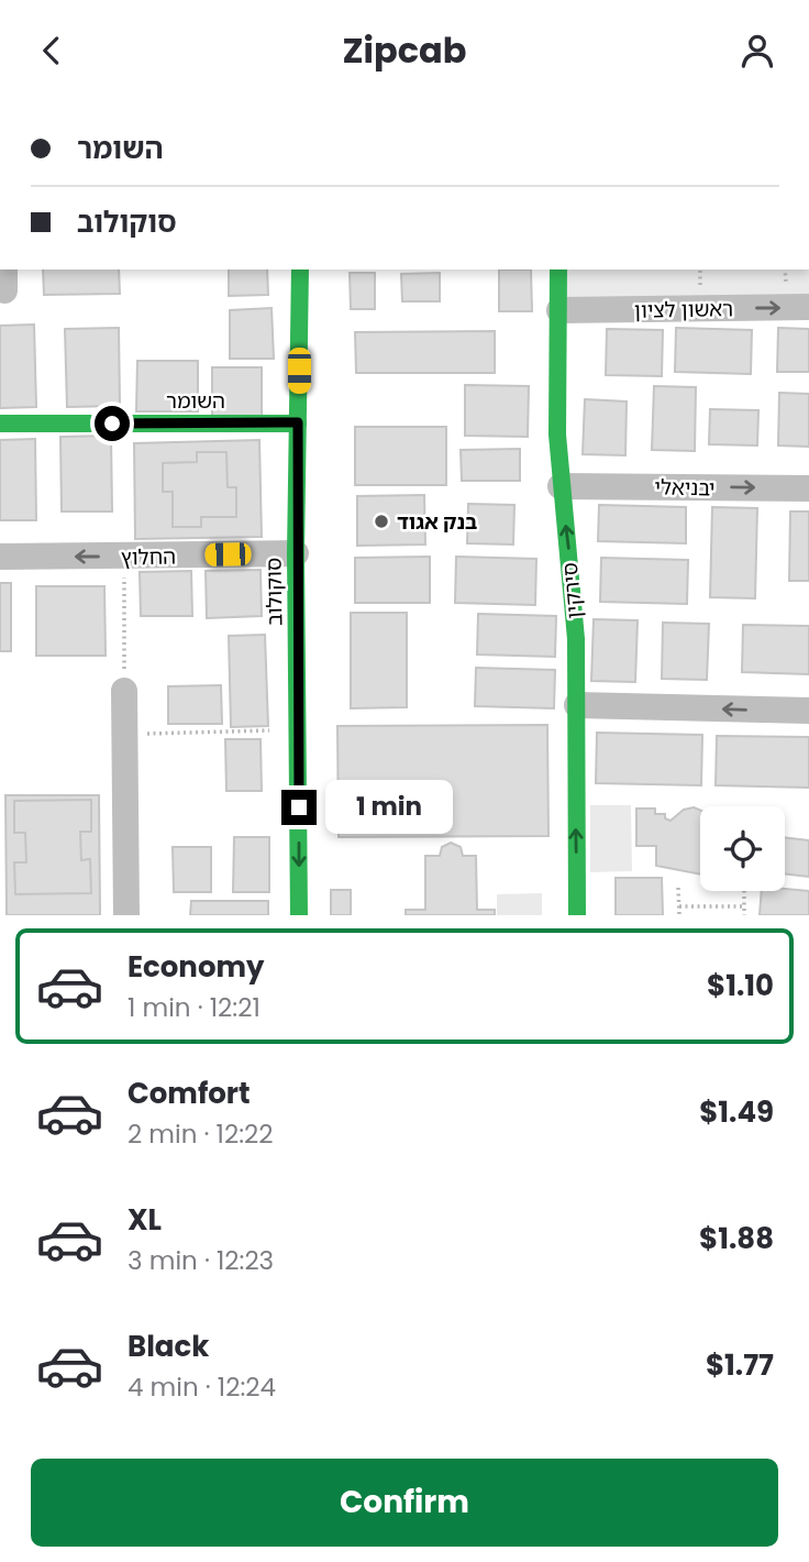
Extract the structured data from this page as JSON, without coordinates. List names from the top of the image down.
{
  "streets": {
    "street": [
      "ראשון לציון",
      "השומר",
      "יבניאלי",
      "החלוץ",
      "סירקין",
      "סוקולוב"
    ]
  },
  "crossings": [
    ["ראשון לציון", "סירקין"],
    ["השומר", "סוקולוב"],
    ["יבניאלי", "סירקין"],
    ["החלוץ", "סוקולוב"]
  ],
  "one_way": [
    "ראשון לציון",
    "החלוץ",
    "סירקין",
    "סוקולוב"
  ],
  "places": ["בנק אגוד"],
  "page": {
    "header": "Zipcab",
    "banner": ["השומר", "סוקולוב"],
    "bubble": "1 min",
    "list": [
      {
        "name": "Economy",
        "note": "1 min · 12:21",
        "value": "$1.10"
      },
      {
        "name": "Comfort",
        "note": "2 min · 12:22",
        "value": "$1.49"
      },
      {
        "name": "XL",
        "note": "3 min · 12:23",
        "value": "$1.88"
      },
      {
        "name": "Black",
        "note": "4 min · 12:24",
        "value": "$1.77"
      }
    ],
    "buttons": "Confirm"
  }
}
